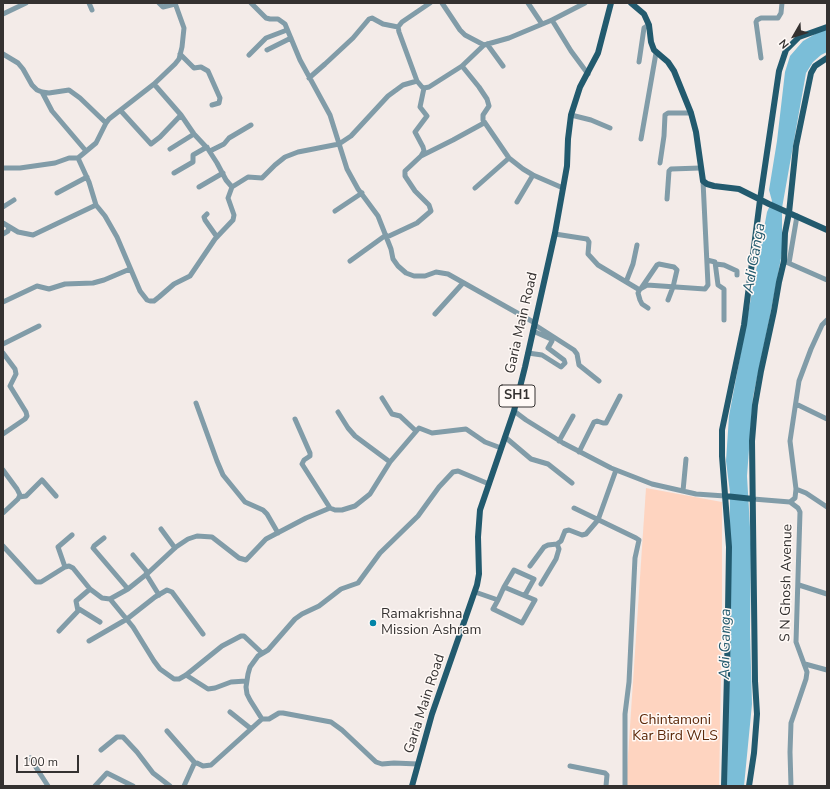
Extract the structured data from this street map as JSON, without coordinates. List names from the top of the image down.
{
  "streets": {
    "main road": ["Garia Main Road", "SH1"],
    "street": ["S N Ghosh Avenue"]
  },
  "water": ["Adi Ganga"],
  "parks": ["Chintamoni Kar Bird WLS"],
  "places": ["Ramakrishna Mission Ashram"],
  "scale_bar": "100 m",
  "north": "bottom left"
}
